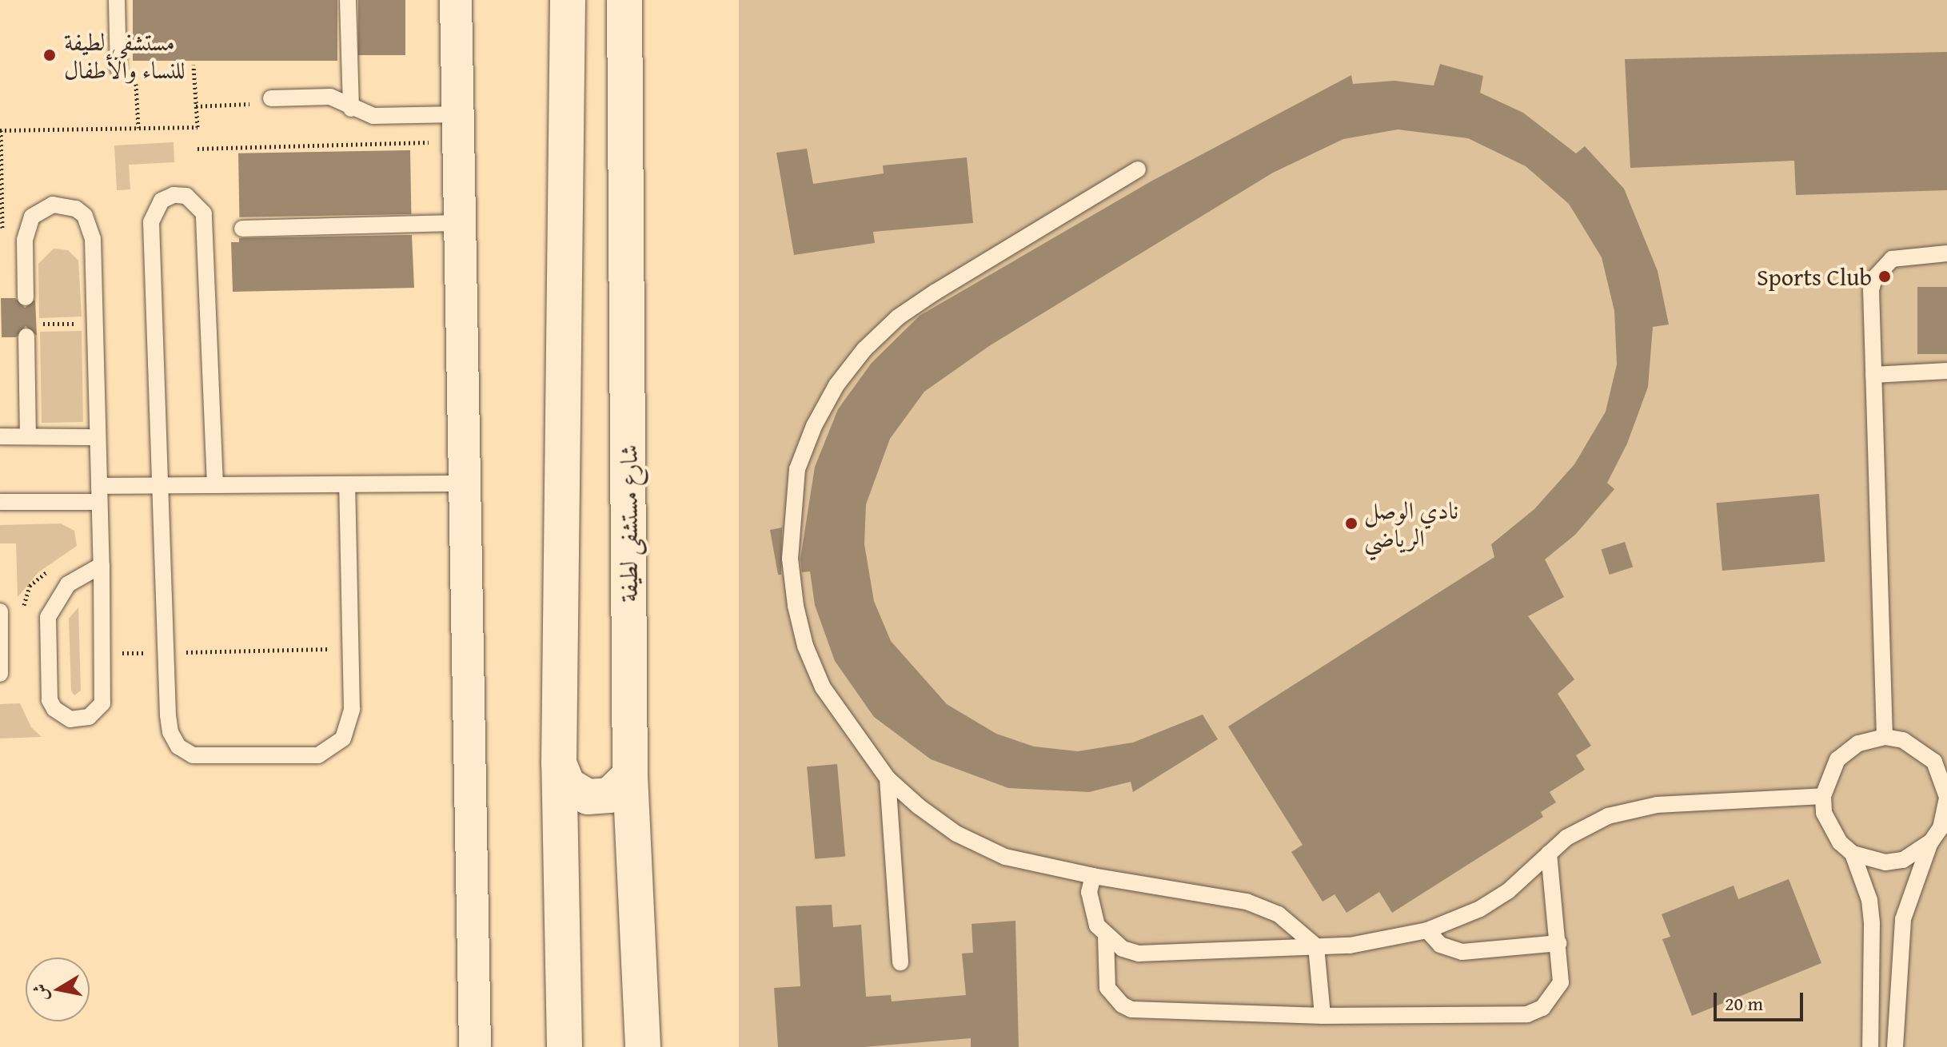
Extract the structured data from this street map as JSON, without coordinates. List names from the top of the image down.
{
  "streets": {
    "main road": ["شارع مستشفى لطيفة"]
  },
  "places": ["مستشفى لطيفة للنساء والأطفال", "Sports Club", "نادي الوصل الرياضي"],
  "scale_bar": "20 m",
  "north": "left"
}
